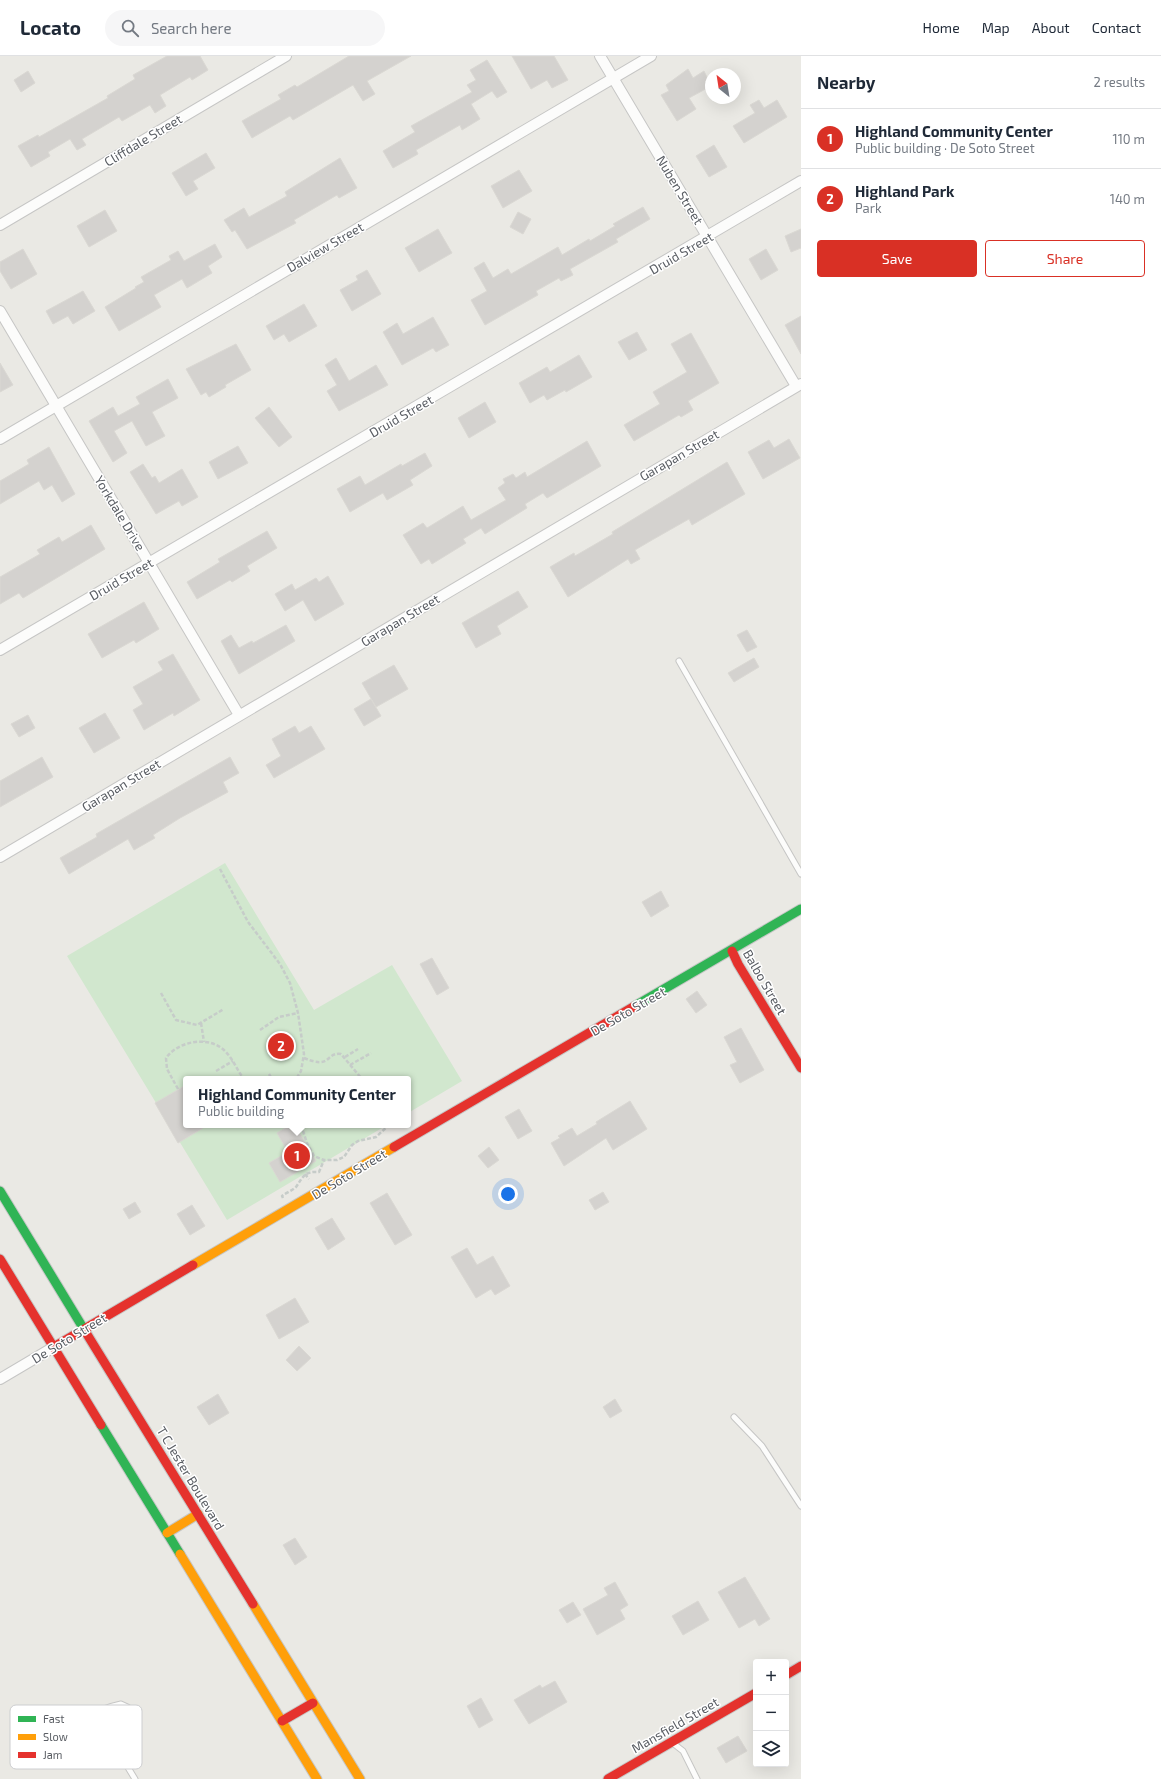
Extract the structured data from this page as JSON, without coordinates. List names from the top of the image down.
{
  "streets": {
    "main road": [
      "Balbo Street",
      "De Soto Street",
      "T C Jester Boulevard",
      "Mansfield Street"
    ],
    "street": [
      "Cliffdale Street",
      "Nuben Street",
      "Dalview Street",
      "Druid Street",
      "Garapan Street",
      "Yorkdale Drive"
    ]
  },
  "crossings": [
    ["Nuben Street", "Dalview Street"],
    ["Nuben Street", "Druid Street"],
    ["Nuben Street", "Garapan Street"],
    ["Dalview Street", "Yorkdale Drive"],
    ["Druid Street", "Yorkdale Drive"],
    ["Garapan Street", "Yorkdale Drive"],
    ["Balbo Street", "De Soto Street"],
    ["De Soto Street", "T C Jester Boulevard"]
  ],
  "legend": ["Fast", "Slow", "Jam"],
  "north": "top left",
  "page": {
    "header": "Locato",
    "search": "Search here",
    "nav": [
      "Home",
      "Map",
      "About",
      "Contact"
    ],
    "heading": ["Nearby", "2 results"],
    "list": [
      {
        "mark": "1",
        "name": "Highland Community Center",
        "note": "Public building · De Soto Street",
        "value": "110 m"
      },
      {
        "mark": "2",
        "name": "Highland Park",
        "note": "Park",
        "value": "140 m"
      }
    ],
    "buttons": ["Save", "Share"],
    "pins": ["2", "1"],
    "popup": ["Highland Community Center", "Public building"],
    "map_buttons": ["+", "−"]
  }
}
